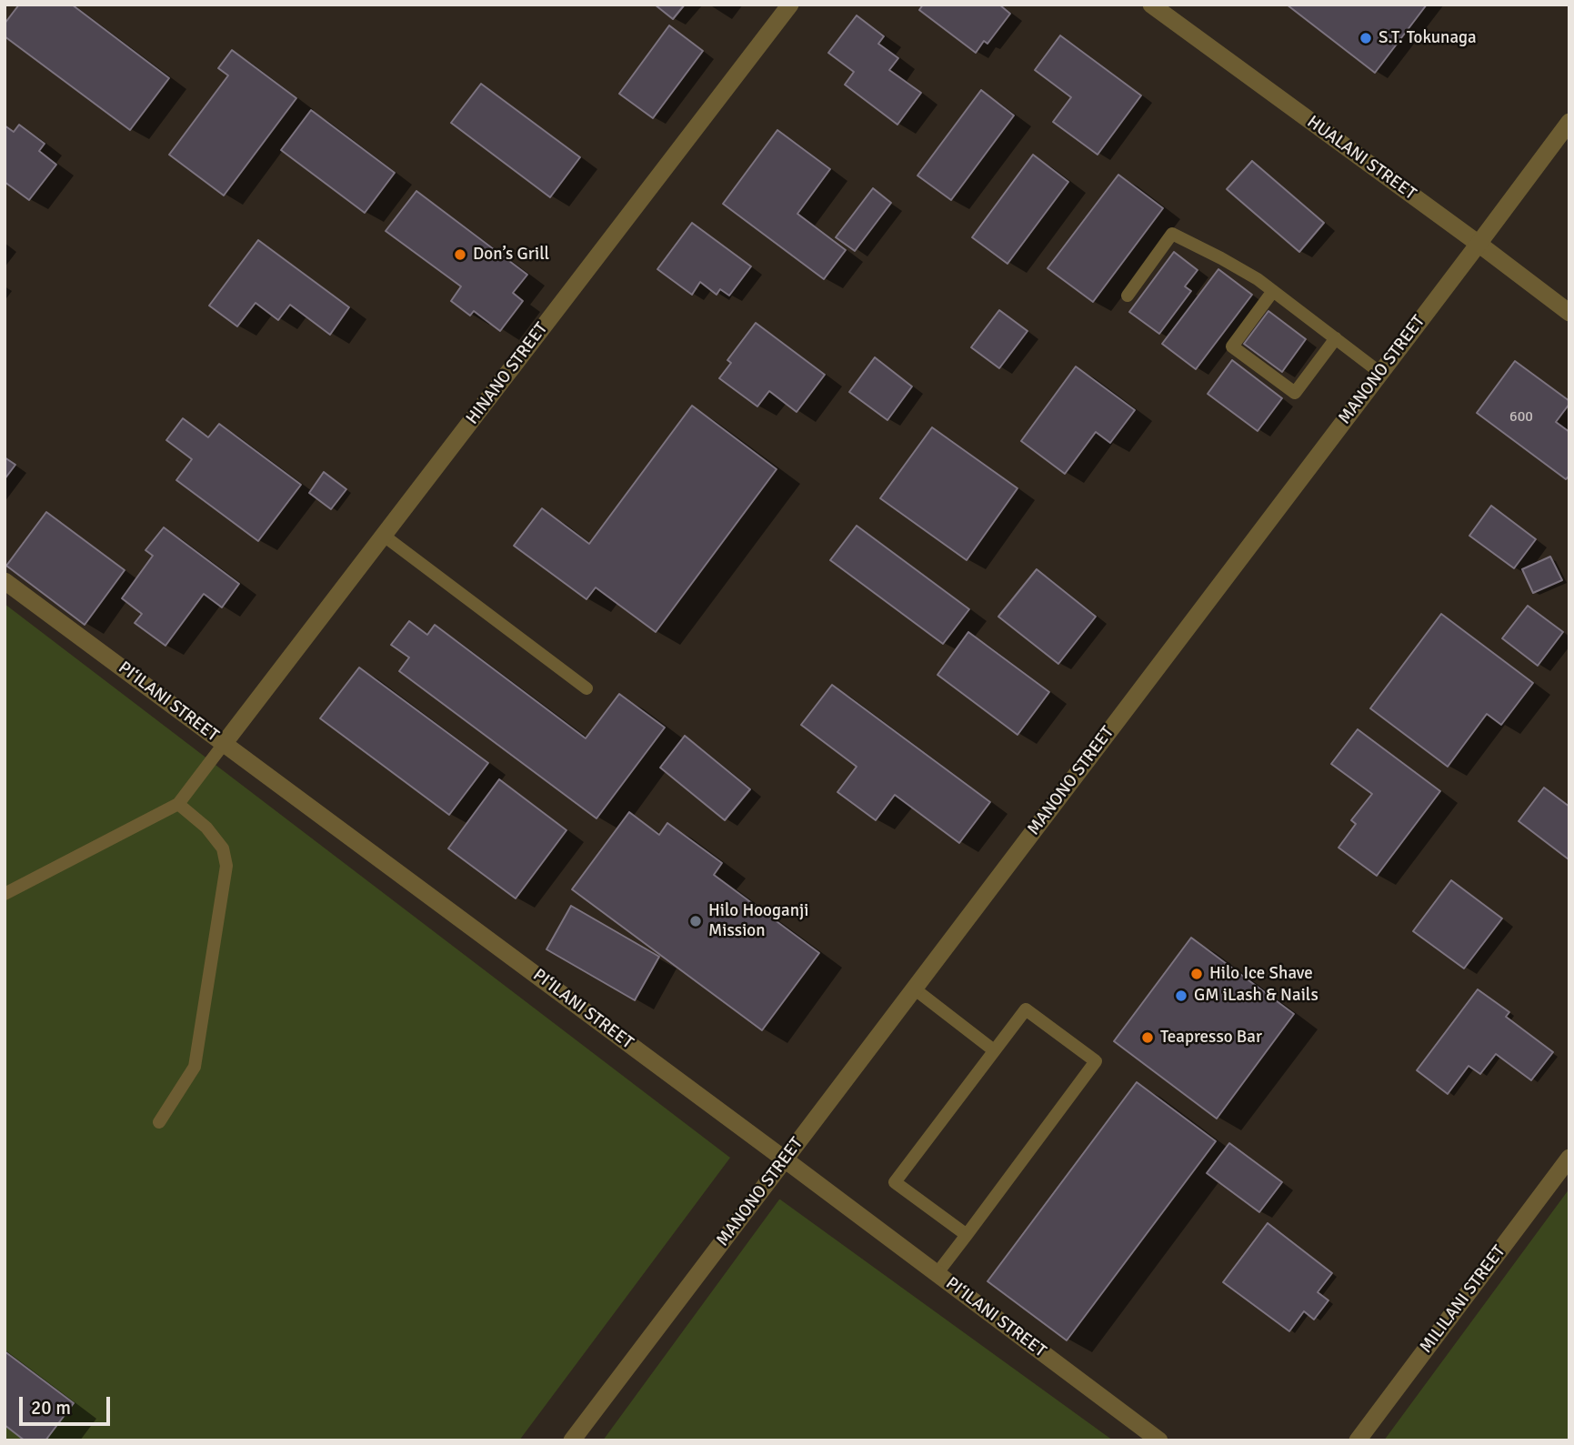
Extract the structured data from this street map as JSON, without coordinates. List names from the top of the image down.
{
  "streets": {
    "street": [
      "HUALANI STREET",
      "MANONO STREET",
      "HINANO STREET",
      "PI‘ILANI STREET",
      "MILILANI STREET"
    ]
  },
  "crossings": [
    ["HUALANI STREET", "MANONO STREET"],
    ["MANONO STREET", "PI‘ILANI STREET"],
    ["HINANO STREET", "PI‘ILANI STREET"]
  ],
  "places": [
    "S.T. Tokunaga",
    "Don’s Grill",
    "Hilo Hooganji Mission",
    "Hilo Ice Shave",
    "GM iLash & Nails",
    "Teapresso Bar"
  ],
  "house_numbers": ["600"],
  "scale_bar": "20 m"
}
